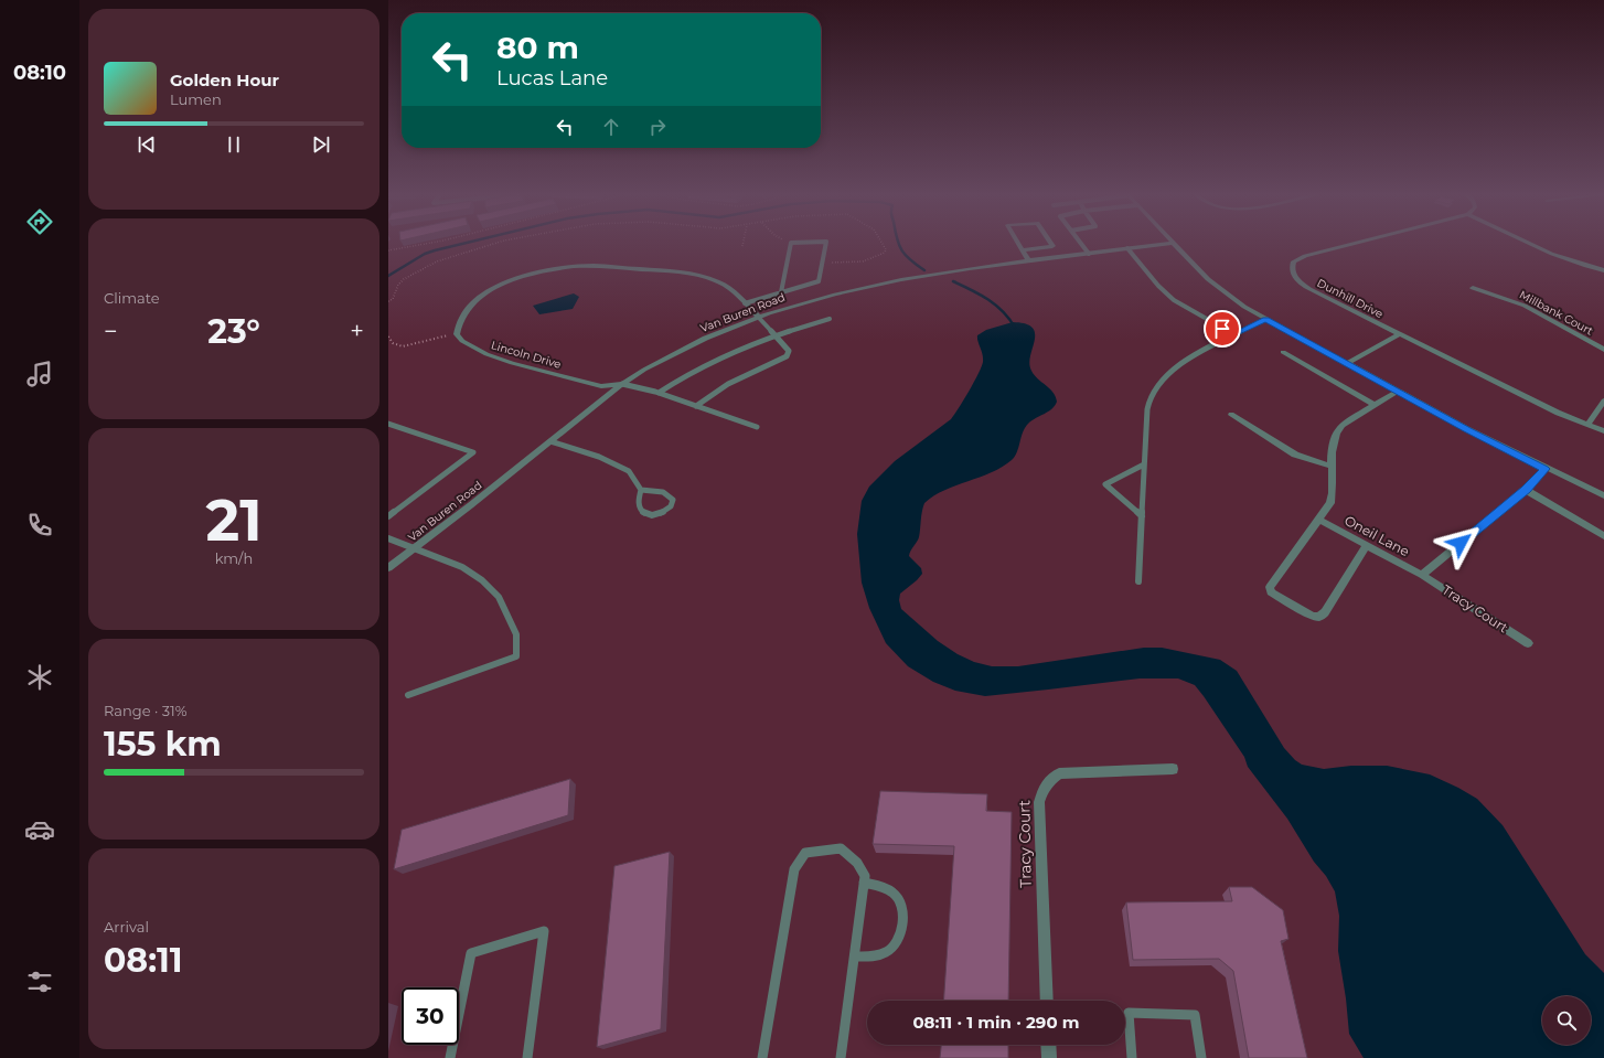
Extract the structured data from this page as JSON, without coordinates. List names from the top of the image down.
{
  "streets": {
    "street": [
      "Dunhill Drive",
      "Van Buren Road",
      "Millbank Court",
      "Lincoln Drive",
      "Oneil Lane",
      "Tracy Court"
    ]
  },
  "crossings": [
    ["Van Buren Road", "Lincoln Drive"],
    ["Oneil Lane", "Tracy Court"]
  ],
  "page": {
    "tabs": "08:10",
    "turn": ["80 m", "Lucas Lane"],
    "song": ["Golden Hour", "Lumen"],
    "tile": [
      "Climate",
      ["21", "km/h"],
      ["Range · 31%", "155 km"],
      ["Arrival", "08:11"]
    ],
    "heat": ["−", "23°", "+"],
    "limit": "30",
    "trip": "08:11 · 1 min · 290 m"
  }
}
